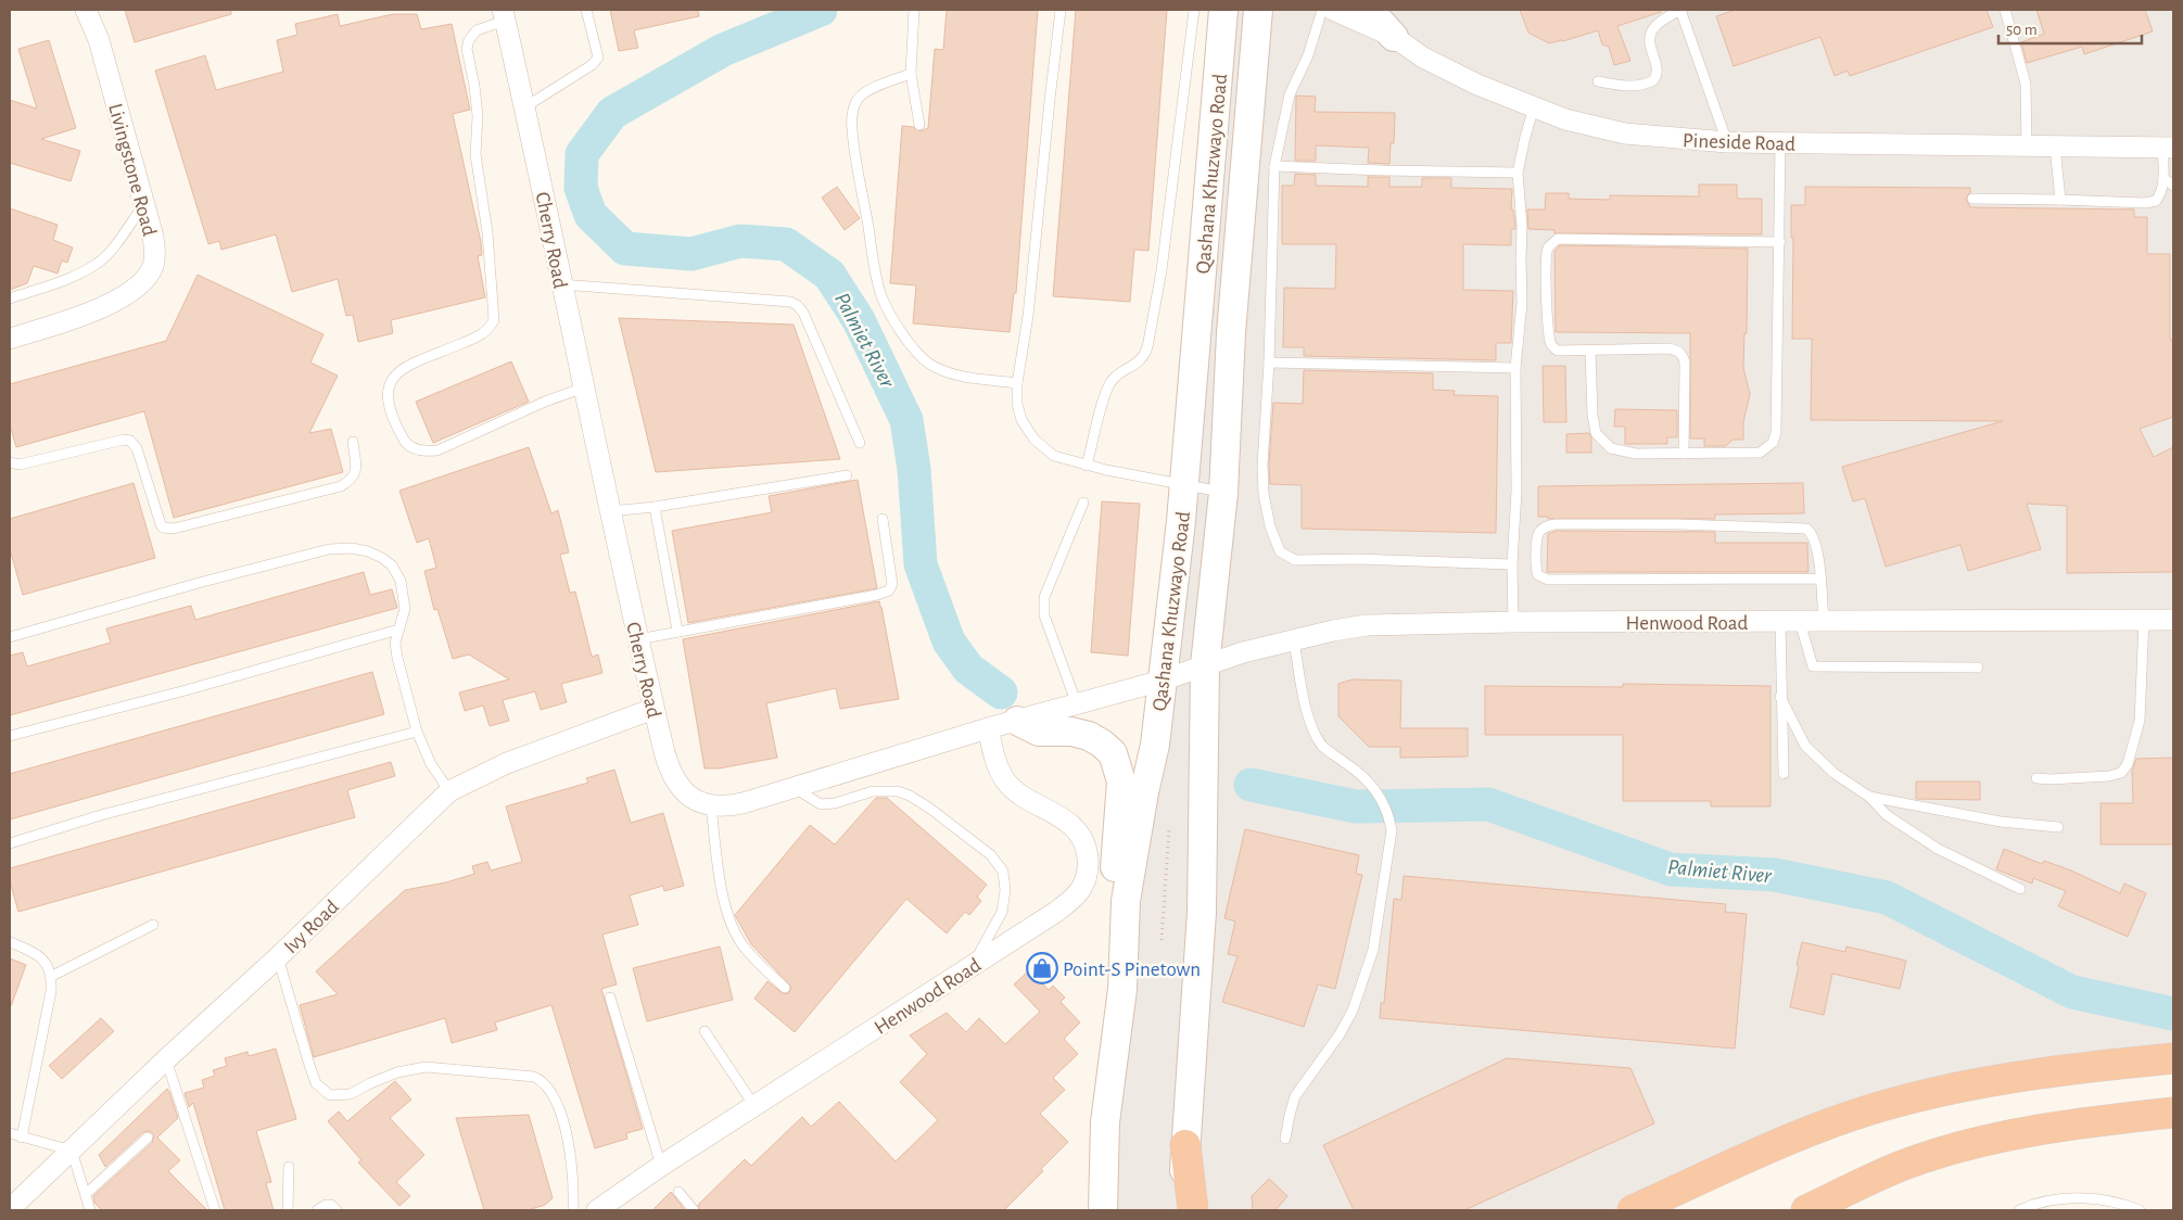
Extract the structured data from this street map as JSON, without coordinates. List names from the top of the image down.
{
  "streets": {
    "main road": ["Qashana Khuzwayo Road"],
    "street": [
      "Pineside Road",
      "Livingstone Road",
      "Cherry Road",
      "Henwood Road",
      "Ivy Road"
    ]
  },
  "crossings": [
    ["Qashana Khuzwayo Road", "Henwood Road"],
    ["Cherry Road", "Ivy Road"]
  ],
  "water": ["Palmiet River"],
  "places": {
    "shop": ["Point-S Pinetown"]
  },
  "scale_bar": "50 m"
}
